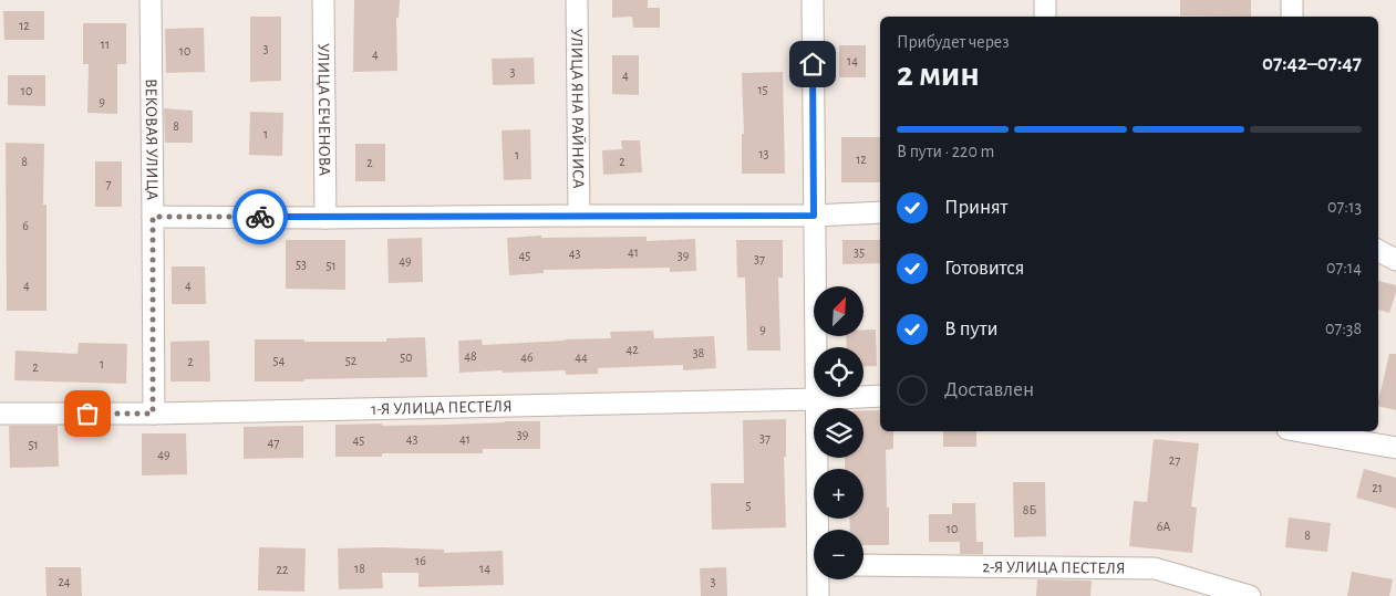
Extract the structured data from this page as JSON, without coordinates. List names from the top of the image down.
{
  "streets": {
    "street": [
      "УЛИЦА ЯНА РАЙНИСА",
      "УЛИЦА СЕЧЕНОВА",
      "ВЕКОВАЯ УЛИЦА",
      "1-Я УЛИЦА ПЕСТЕЛЯ",
      "2-Я УЛИЦА ПЕСТЕЛЯ"
    ]
  },
  "crossings": [
    ["ВЕКОВАЯ УЛИЦА", "1-Я УЛИЦА ПЕСТЕЛЯ"]
  ],
  "house_numbers": [
    "12",
    "11",
    "3",
    "10",
    "4",
    "14",
    "3",
    "4",
    "15",
    "10",
    "9",
    "8",
    "1",
    "13",
    "1",
    "12",
    "8",
    "2",
    "2",
    "7",
    "6",
    "41",
    "35",
    "43",
    "45",
    "39",
    "37",
    "49",
    "53",
    "51",
    "4",
    "4",
    "9",
    "42",
    "38",
    "48",
    "50",
    "46",
    "44",
    "54",
    "52",
    "2",
    "1",
    "2",
    "39",
    "37",
    "43",
    "41",
    "45",
    "47",
    "51",
    "49",
    "27",
    "21",
    "5",
    "8Б",
    "6А",
    "10",
    "8",
    "16",
    "18",
    "14",
    "22",
    "24",
    "3"
  ],
  "north": "top right",
  "page": {
    "heading": ["2 мин", "Прибудет через", "07:42–07:47"],
    "bar": "В пути · 220 m",
    "list": [
      ["Принят", "07:13"],
      ["Готовится", "07:14"],
      ["В пути", "07:38"],
      "Доставлен"
    ],
    "map_buttons": ["+", "−"]
  }
}
